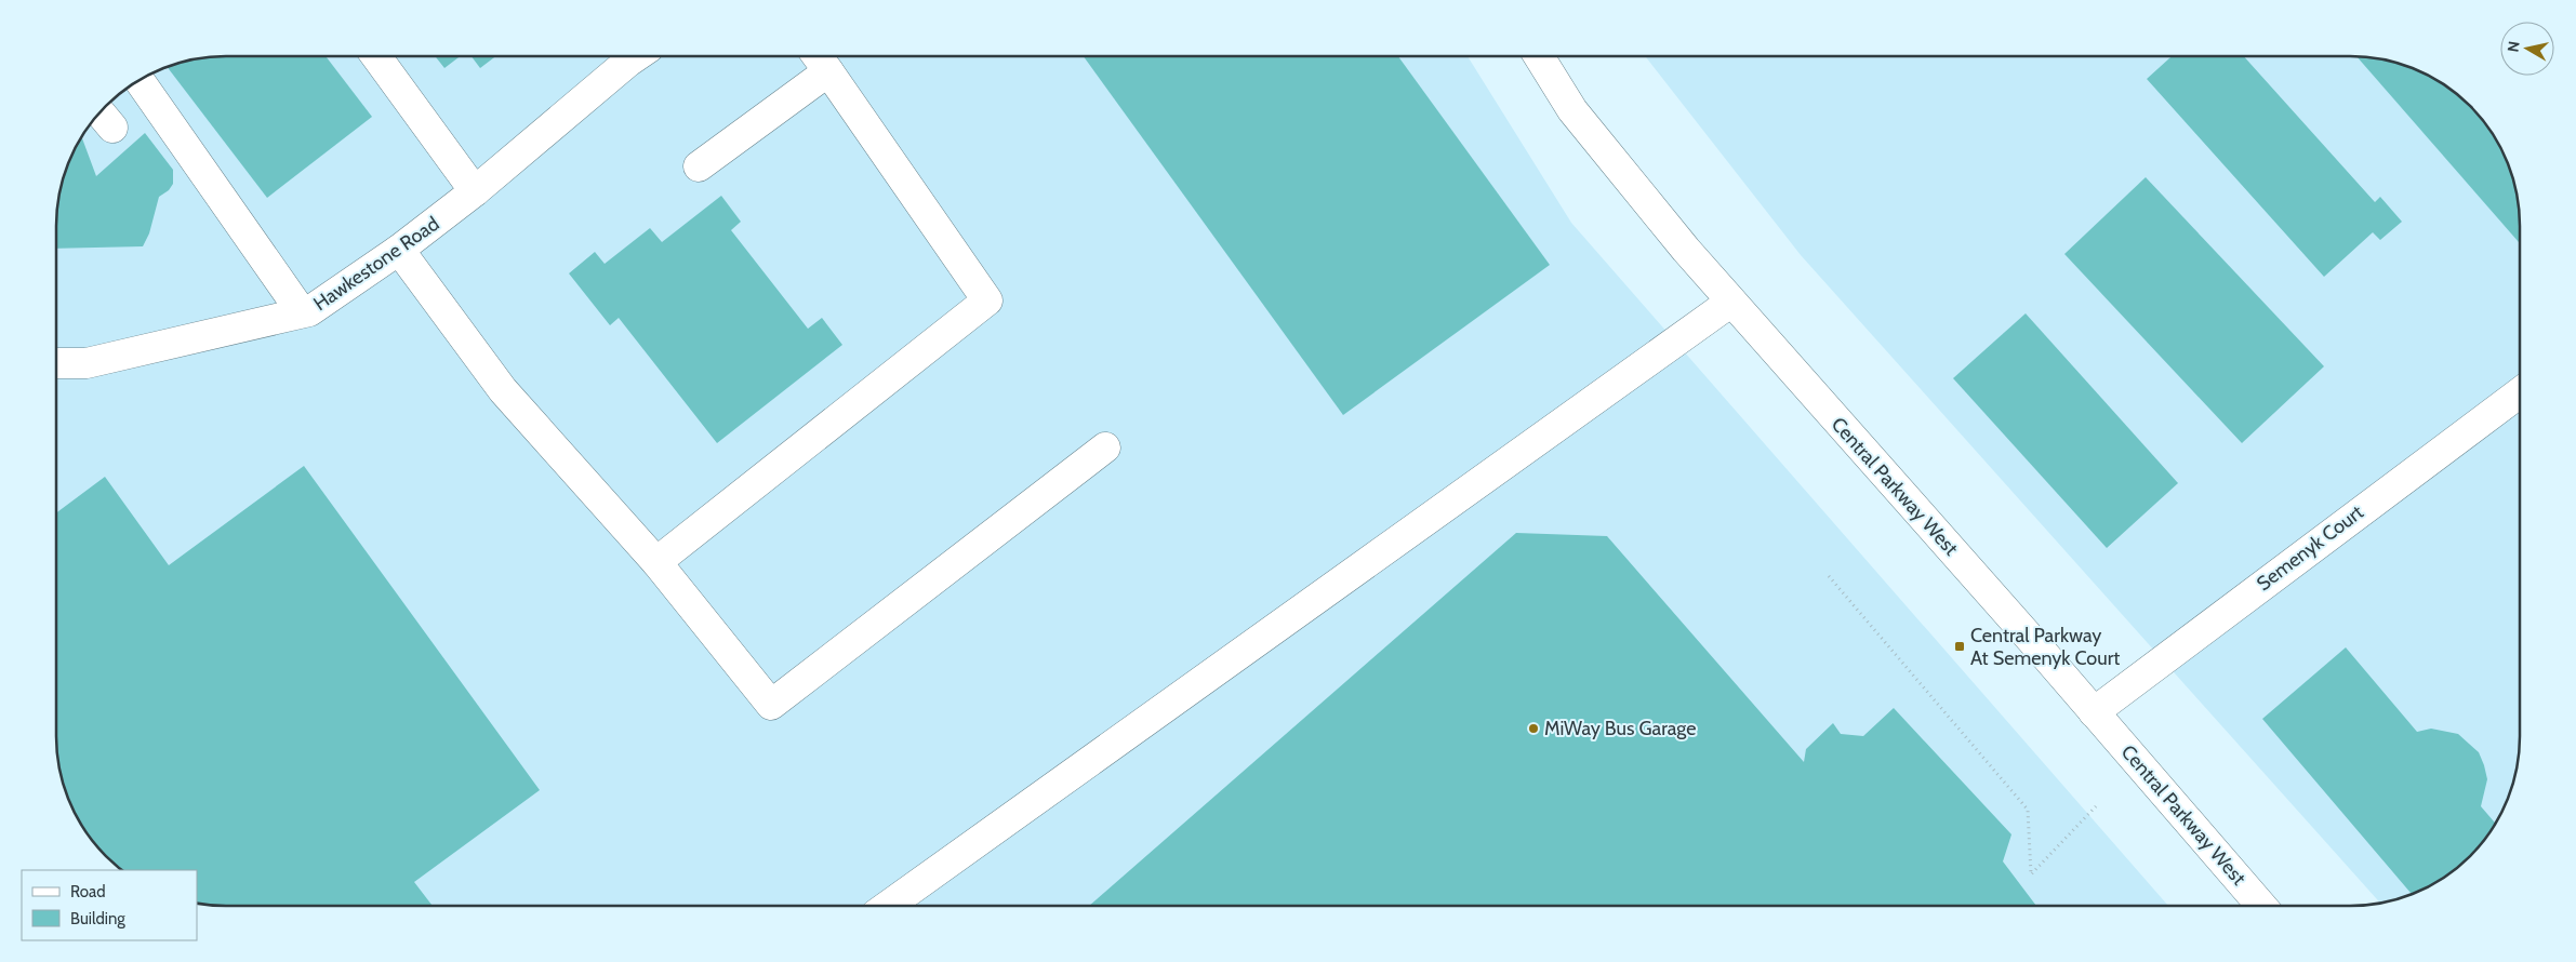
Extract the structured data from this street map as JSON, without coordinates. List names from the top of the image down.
{
  "streets": {
    "street": ["Hawkestone Road", "Central Parkway West", "Semenyk Court"]
  },
  "crossings": [
    ["Central Parkway West", "Semenyk Court"]
  ],
  "places": {
    "transit": ["Central Parkway At Semenyk Court"],
    "other": ["MiWay Bus Garage"]
  },
  "legend": ["Road", "Building"],
  "north": "left"
}
